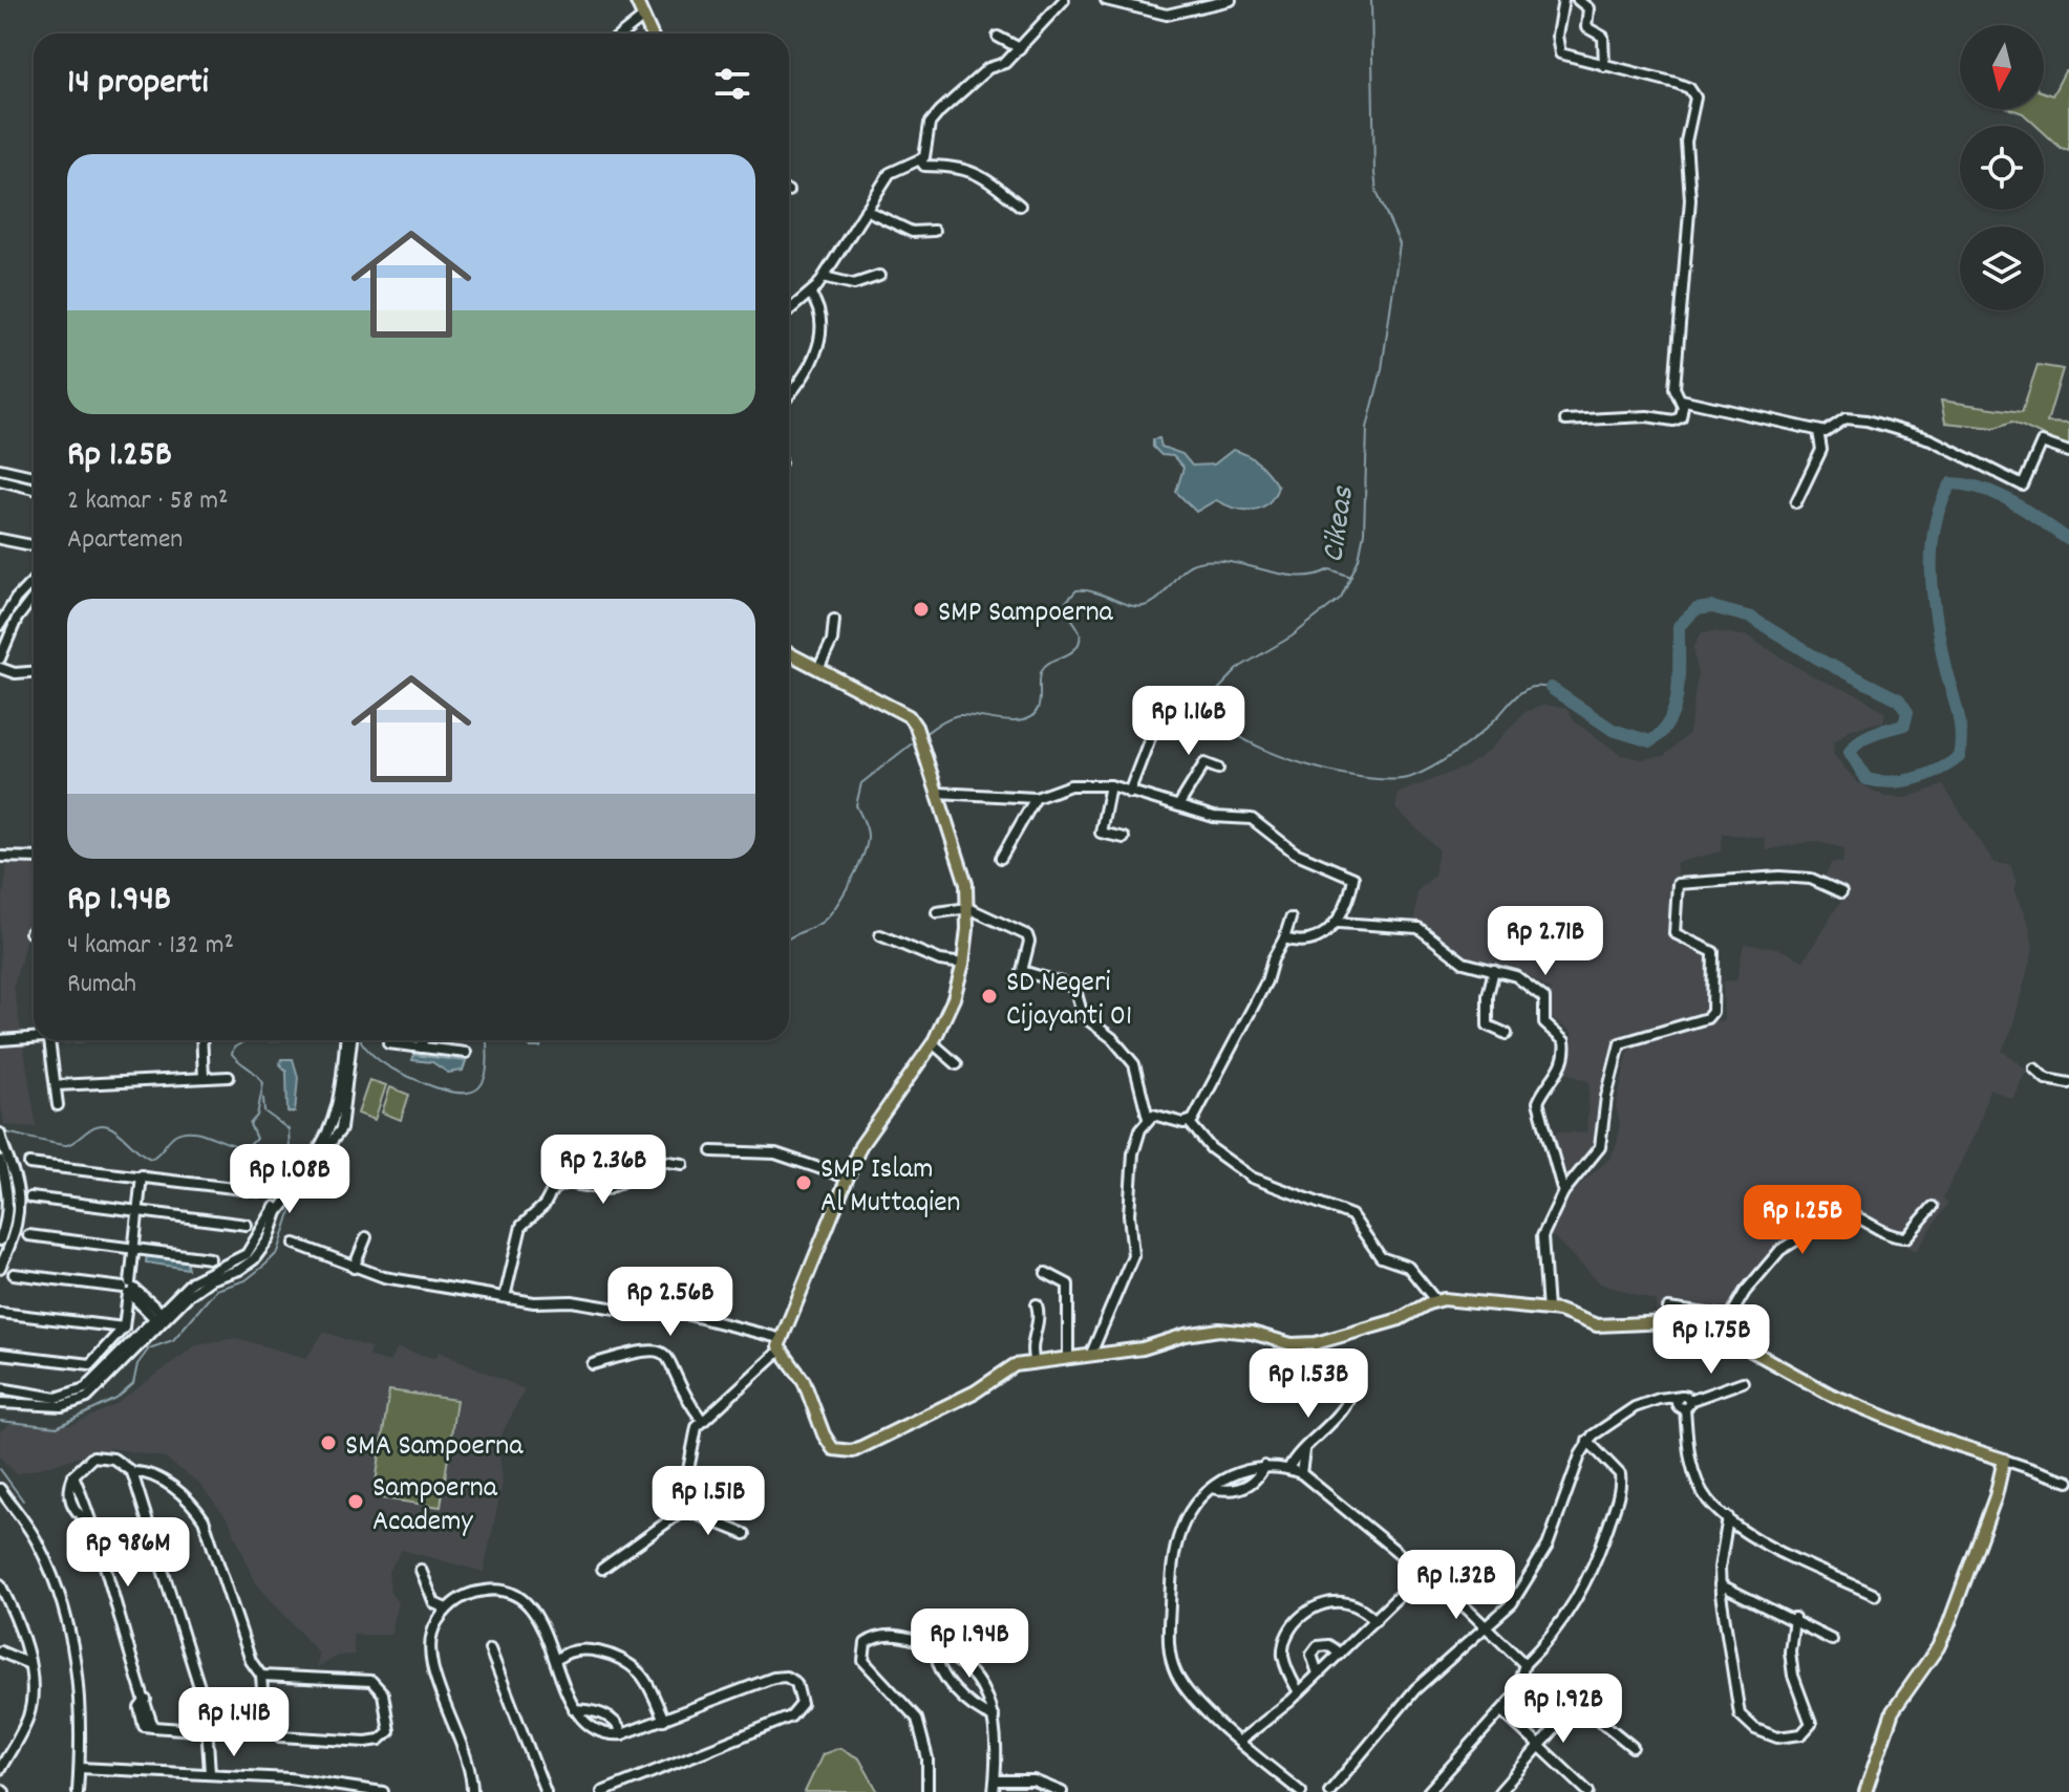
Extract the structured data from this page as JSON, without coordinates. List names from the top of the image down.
{
  "water": ["Cikeas"],
  "places": [
    "SMP Sampoerna",
    "SD Negeri Cijayanti 01",
    "SMP Islam Al Muttaqien",
    "SMA Sampoerna",
    "Sampoerna Academy"
  ],
  "north": "bottom",
  "page": {
    "heading": "14 properti",
    "list": [
      {
        "name": "Rp 1.25B",
        "note": "2 kamar · 58 m² · Apartemen"
      },
      {
        "name": "Rp 1.94B",
        "note": "4 kamar · 132 m² · Rumah"
      }
    ],
    "price": [
      "Rp 1.16B",
      "Rp 2.71B",
      "Rp 2.36B",
      "Rp 1.08B",
      "Rp 1.25B",
      "Rp 2.56B",
      "Rp 1.75B",
      "Rp 1.53B",
      "Rp 1.51B",
      "Rp 986M",
      "Rp 1.32B",
      "Rp 1.94B",
      "Rp 1.92B",
      "Rp 1.41B"
    ]
  }
}
